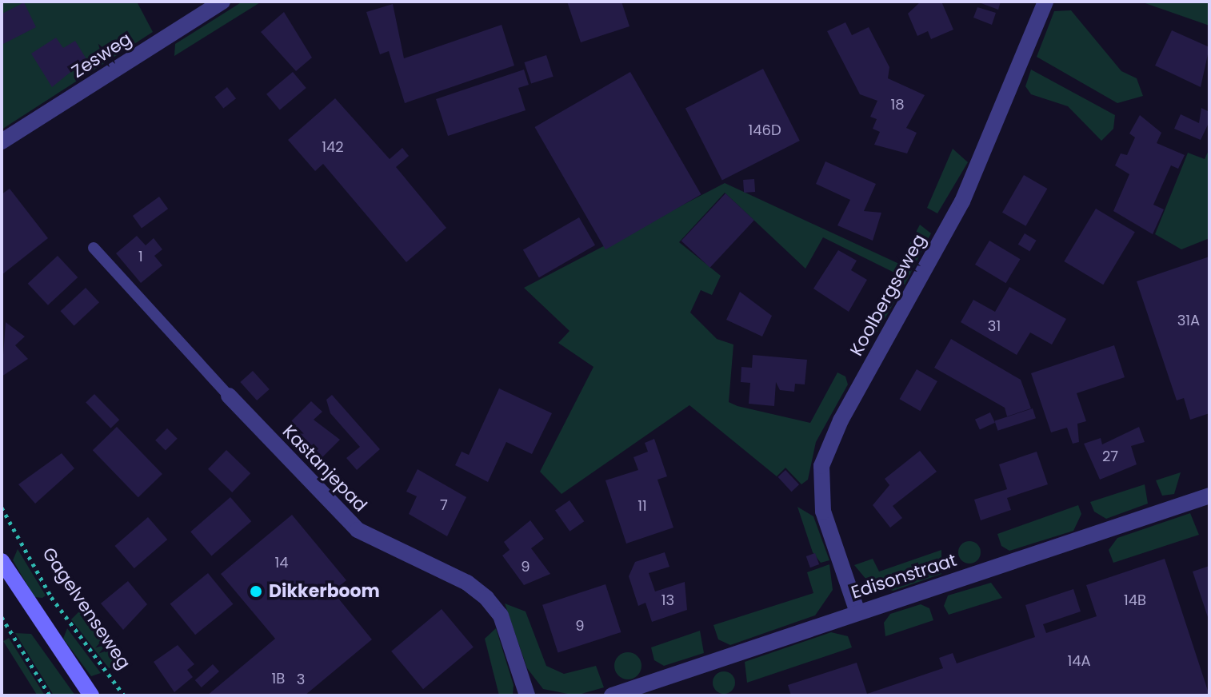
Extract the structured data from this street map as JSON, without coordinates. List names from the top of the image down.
{
  "streets": {
    "street": [
      "Zesweg",
      "Koolbergseweg",
      "Kastanjepad",
      "Edisonstraat"
    ],
    "path": ["Gagelvenseweg"]
  },
  "crossings": [
    ["Koolbergseweg", "Edisonstraat"]
  ],
  "places": ["Dikkerboom"],
  "house_numbers": [
    "18",
    "146D",
    "142",
    "1",
    "31A",
    "31",
    "27",
    "7",
    "11",
    "14",
    "9",
    "13",
    "14B",
    "9",
    "14A",
    "1B",
    "3"
  ]
}
